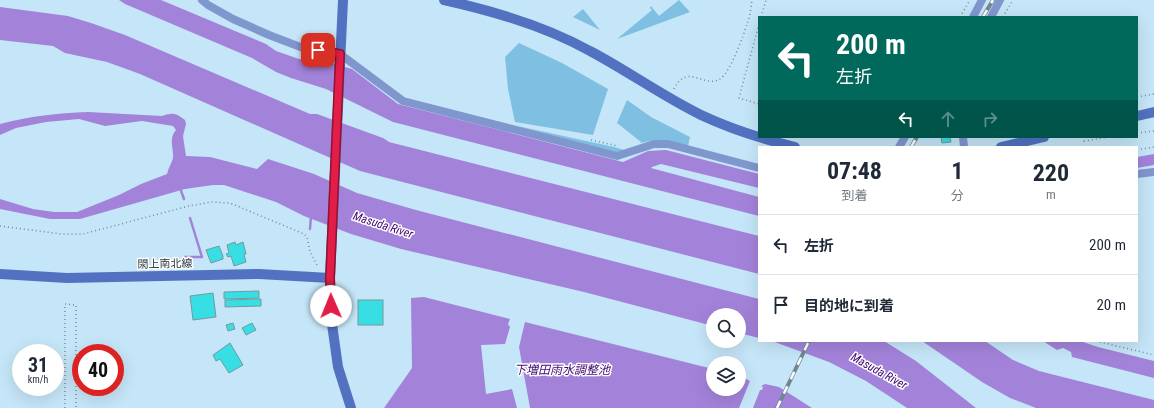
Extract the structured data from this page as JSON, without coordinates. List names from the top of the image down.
{
  "streets": {
    "street": ["閖上南北線"]
  },
  "water": ["Masuda River", "下増田雨水調整池"],
  "page": {
    "turn": ["200 m", "左折"],
    "eta": [
      "07:48",
      "到着",
      "1",
      "分",
      "220",
      "m"
    ],
    "list": [
      {
        "name": "左折",
        "value": "200 m"
      },
      {
        "name": "目的地に到着",
        "value": "20 m"
      }
    ],
    "speed": "31 km/h",
    "limit": "40"
  }
}
